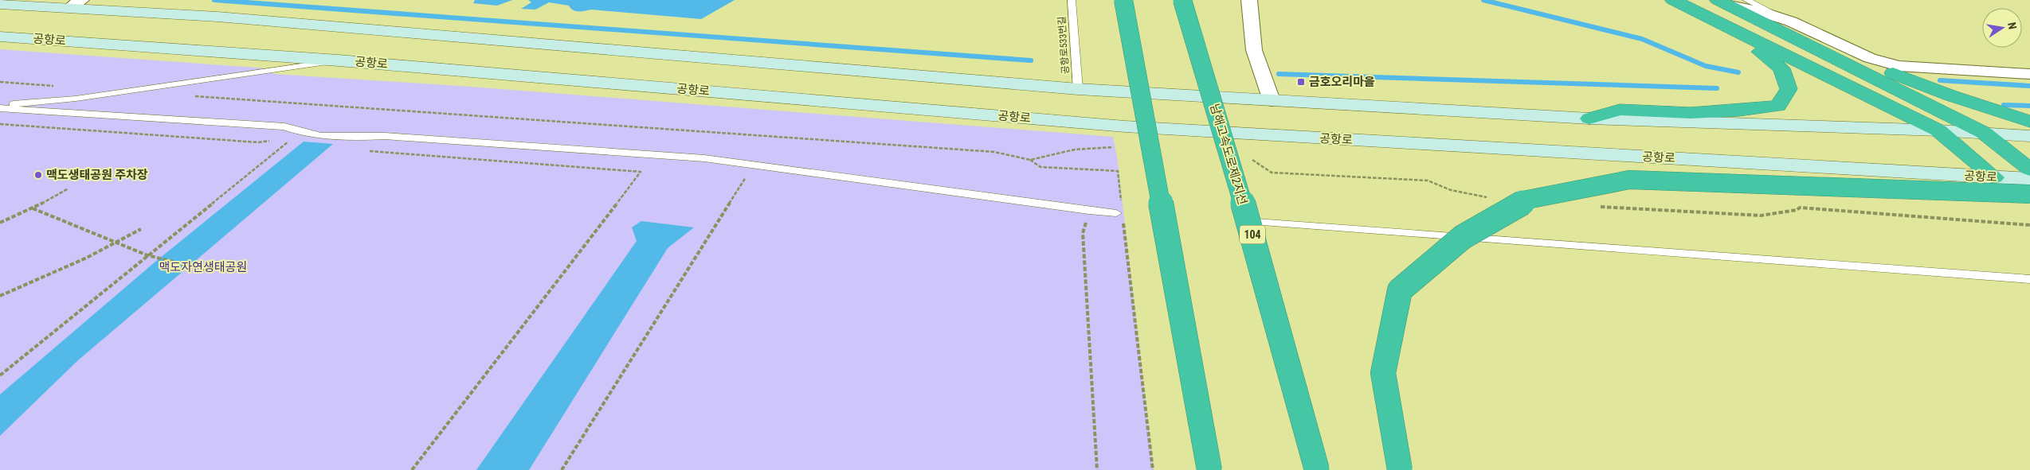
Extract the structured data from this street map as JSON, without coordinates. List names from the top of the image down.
{
  "streets": {
    "highway": ["남해고속도로제2지선", "104"],
    "main road": ["공항로"],
    "lane": ["공항로533번길"]
  },
  "parks": ["맥도자연생태공원"],
  "places": {
    "transit": ["금호오리마을"],
    "other": ["맥도생태공원 주차장"]
  },
  "north": "right"
}
